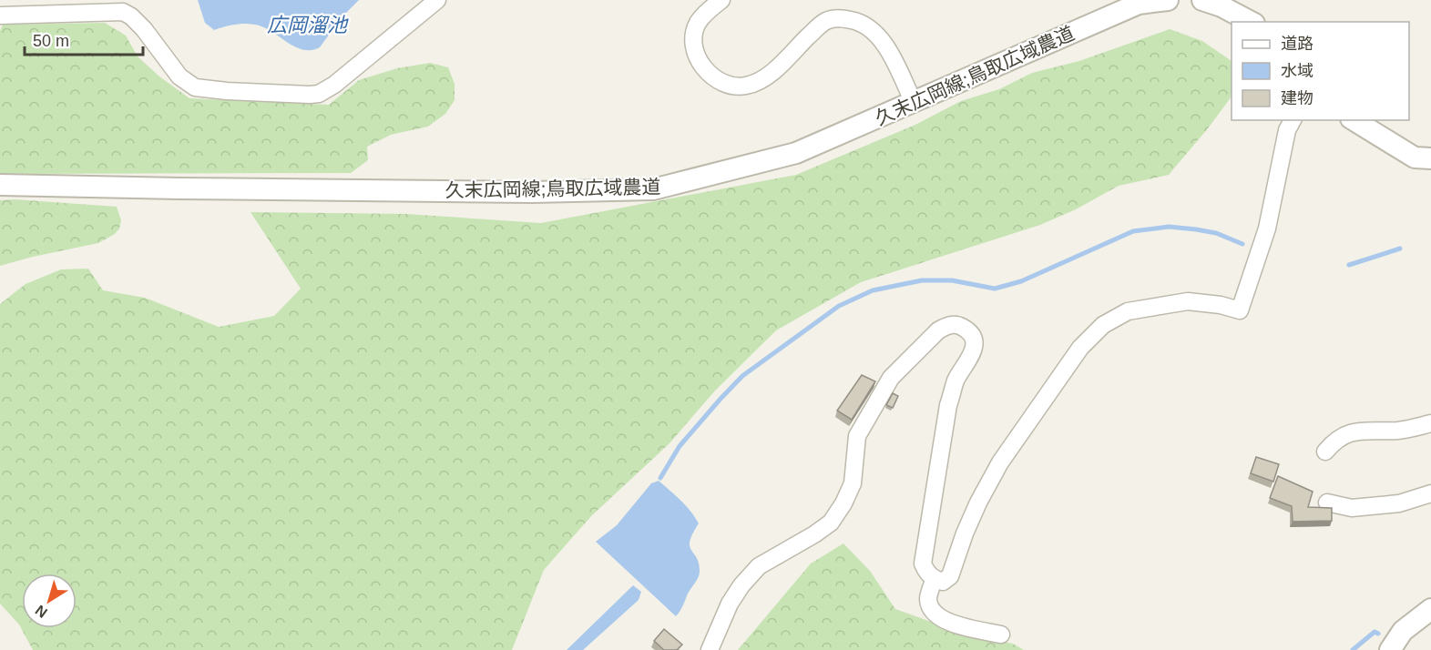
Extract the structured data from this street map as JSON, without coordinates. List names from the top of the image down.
{
  "streets": {
    "street": ["久末広岡線;鳥取広域農道"]
  },
  "water": ["広岡溜池"],
  "legend": ["道路", "水域", "建物"],
  "scale_bar": "50 m",
  "north": "bottom left"
}
